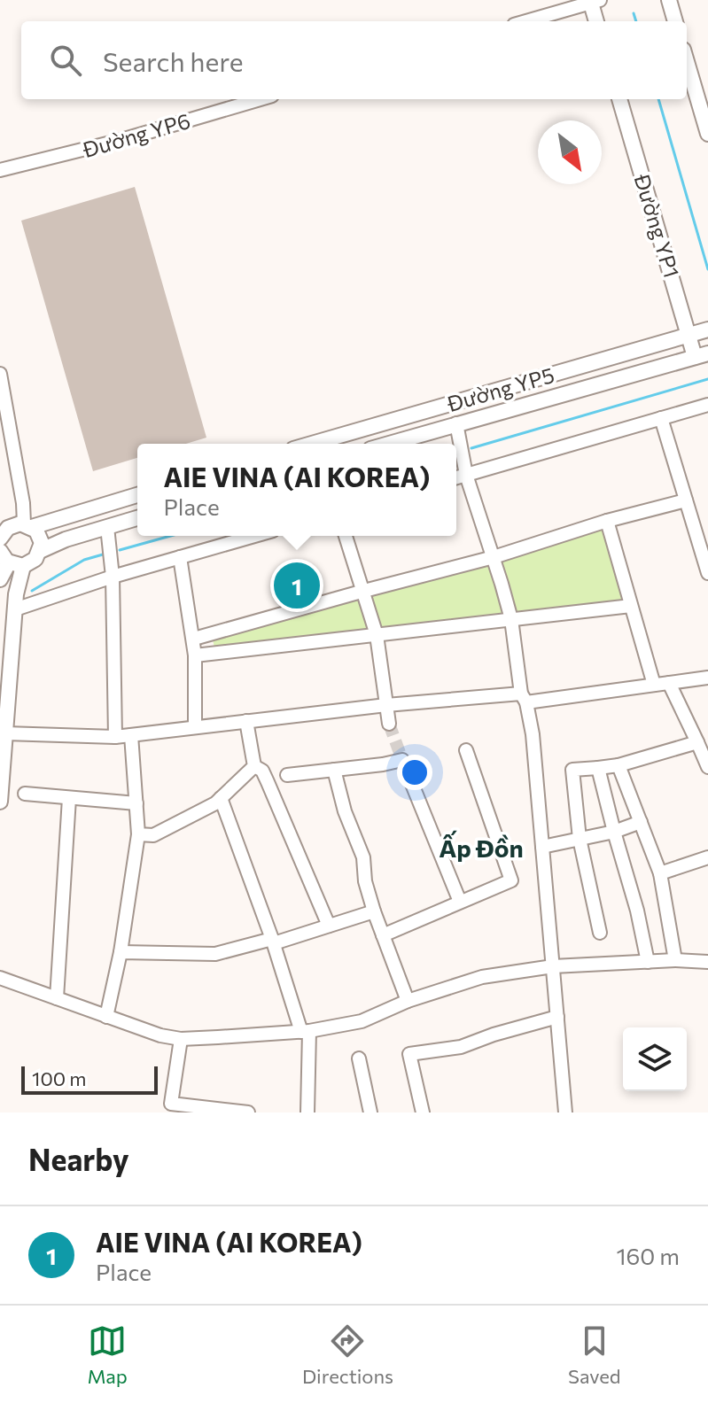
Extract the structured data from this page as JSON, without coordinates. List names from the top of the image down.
{
  "streets": {
    "main road": ["Đường YP1", "Đường YP5"],
    "street": ["Đường YP6"]
  },
  "crossings": [
    ["Đường YP1", "Đường YP5"]
  ],
  "districts": ["Ấp Đồn"],
  "scale_bar": "100 m",
  "north": "bottom right",
  "page": {
    "search": "Search here",
    "popup": ["AIE VINA (AI KOREA)", "Place"],
    "pins": "1",
    "scale": "100 m",
    "heading": "Nearby",
    "list": [
      {
        "mark": "1",
        "name": "AIE VINA (AI KOREA)",
        "note": "Place",
        "value": "160 m"
      }
    ],
    "nav": ["Map", "Directions", "Saved"]
  }
}
